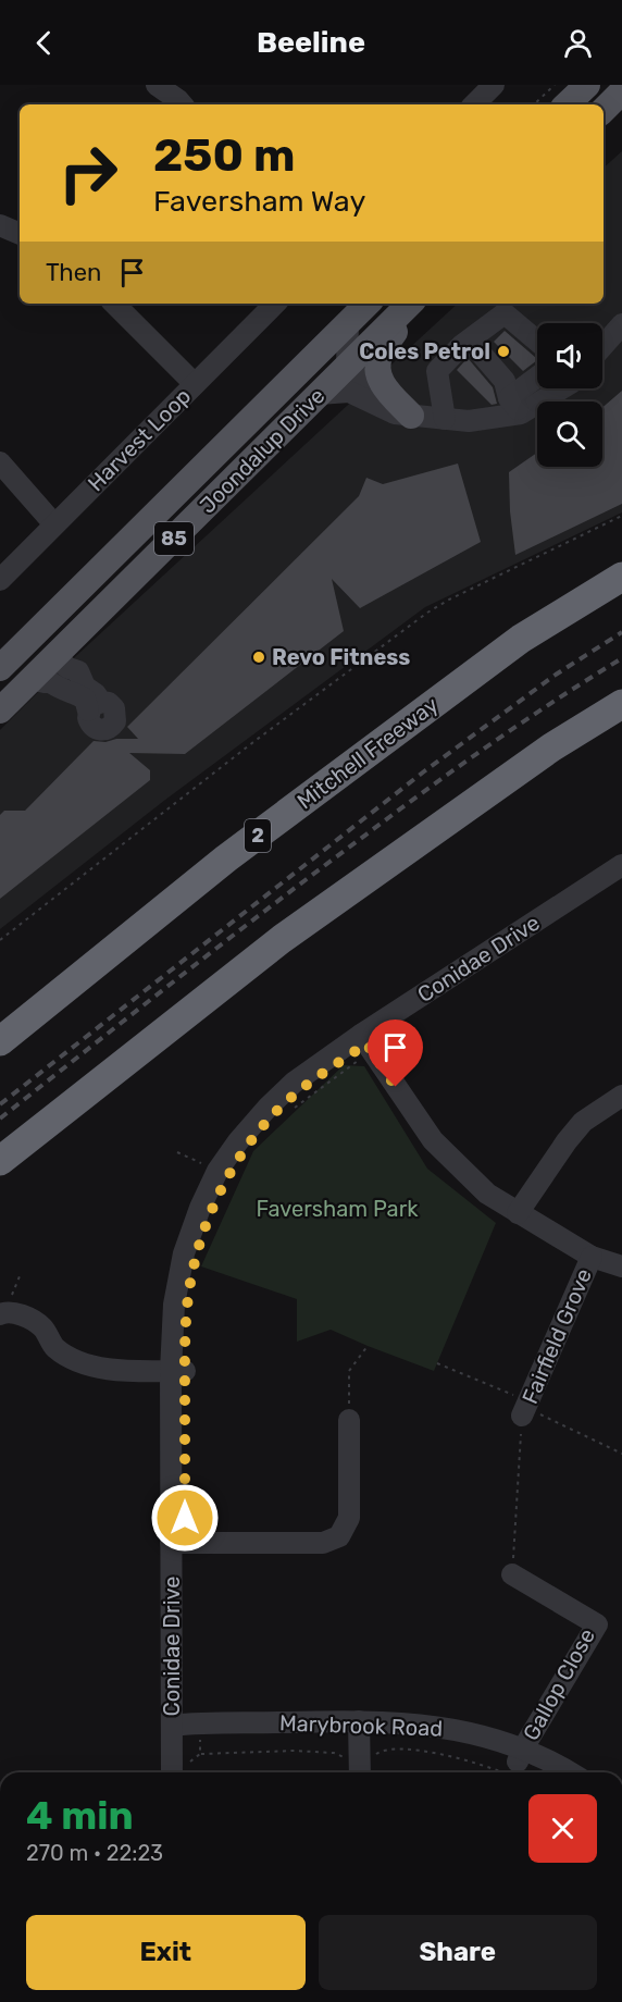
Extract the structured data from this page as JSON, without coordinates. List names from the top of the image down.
{
  "streets": {
    "highway": ["Mitchell Freeway", "2"],
    "main road": ["Joondalup Drive", "85"],
    "street": [
      "Harvest Loop",
      "Conidae Drive",
      "Fairfield Grove",
      "Gallop Close",
      "Marybrook Road"
    ]
  },
  "crossings": [
    ["Conidae Drive", "Marybrook Road"],
    ["Gallop Close", "Marybrook Road"]
  ],
  "parks": ["Faversham Park"],
  "places": ["Coles Petrol", "Revo Fitness"],
  "page": {
    "header": "Beeline",
    "turn": ["250 m", "Faversham Way"],
    "then": "Then",
    "heading": ["4 min", "270 m · 22:23"],
    "buttons": ["Exit", "Share"]
  }
}
